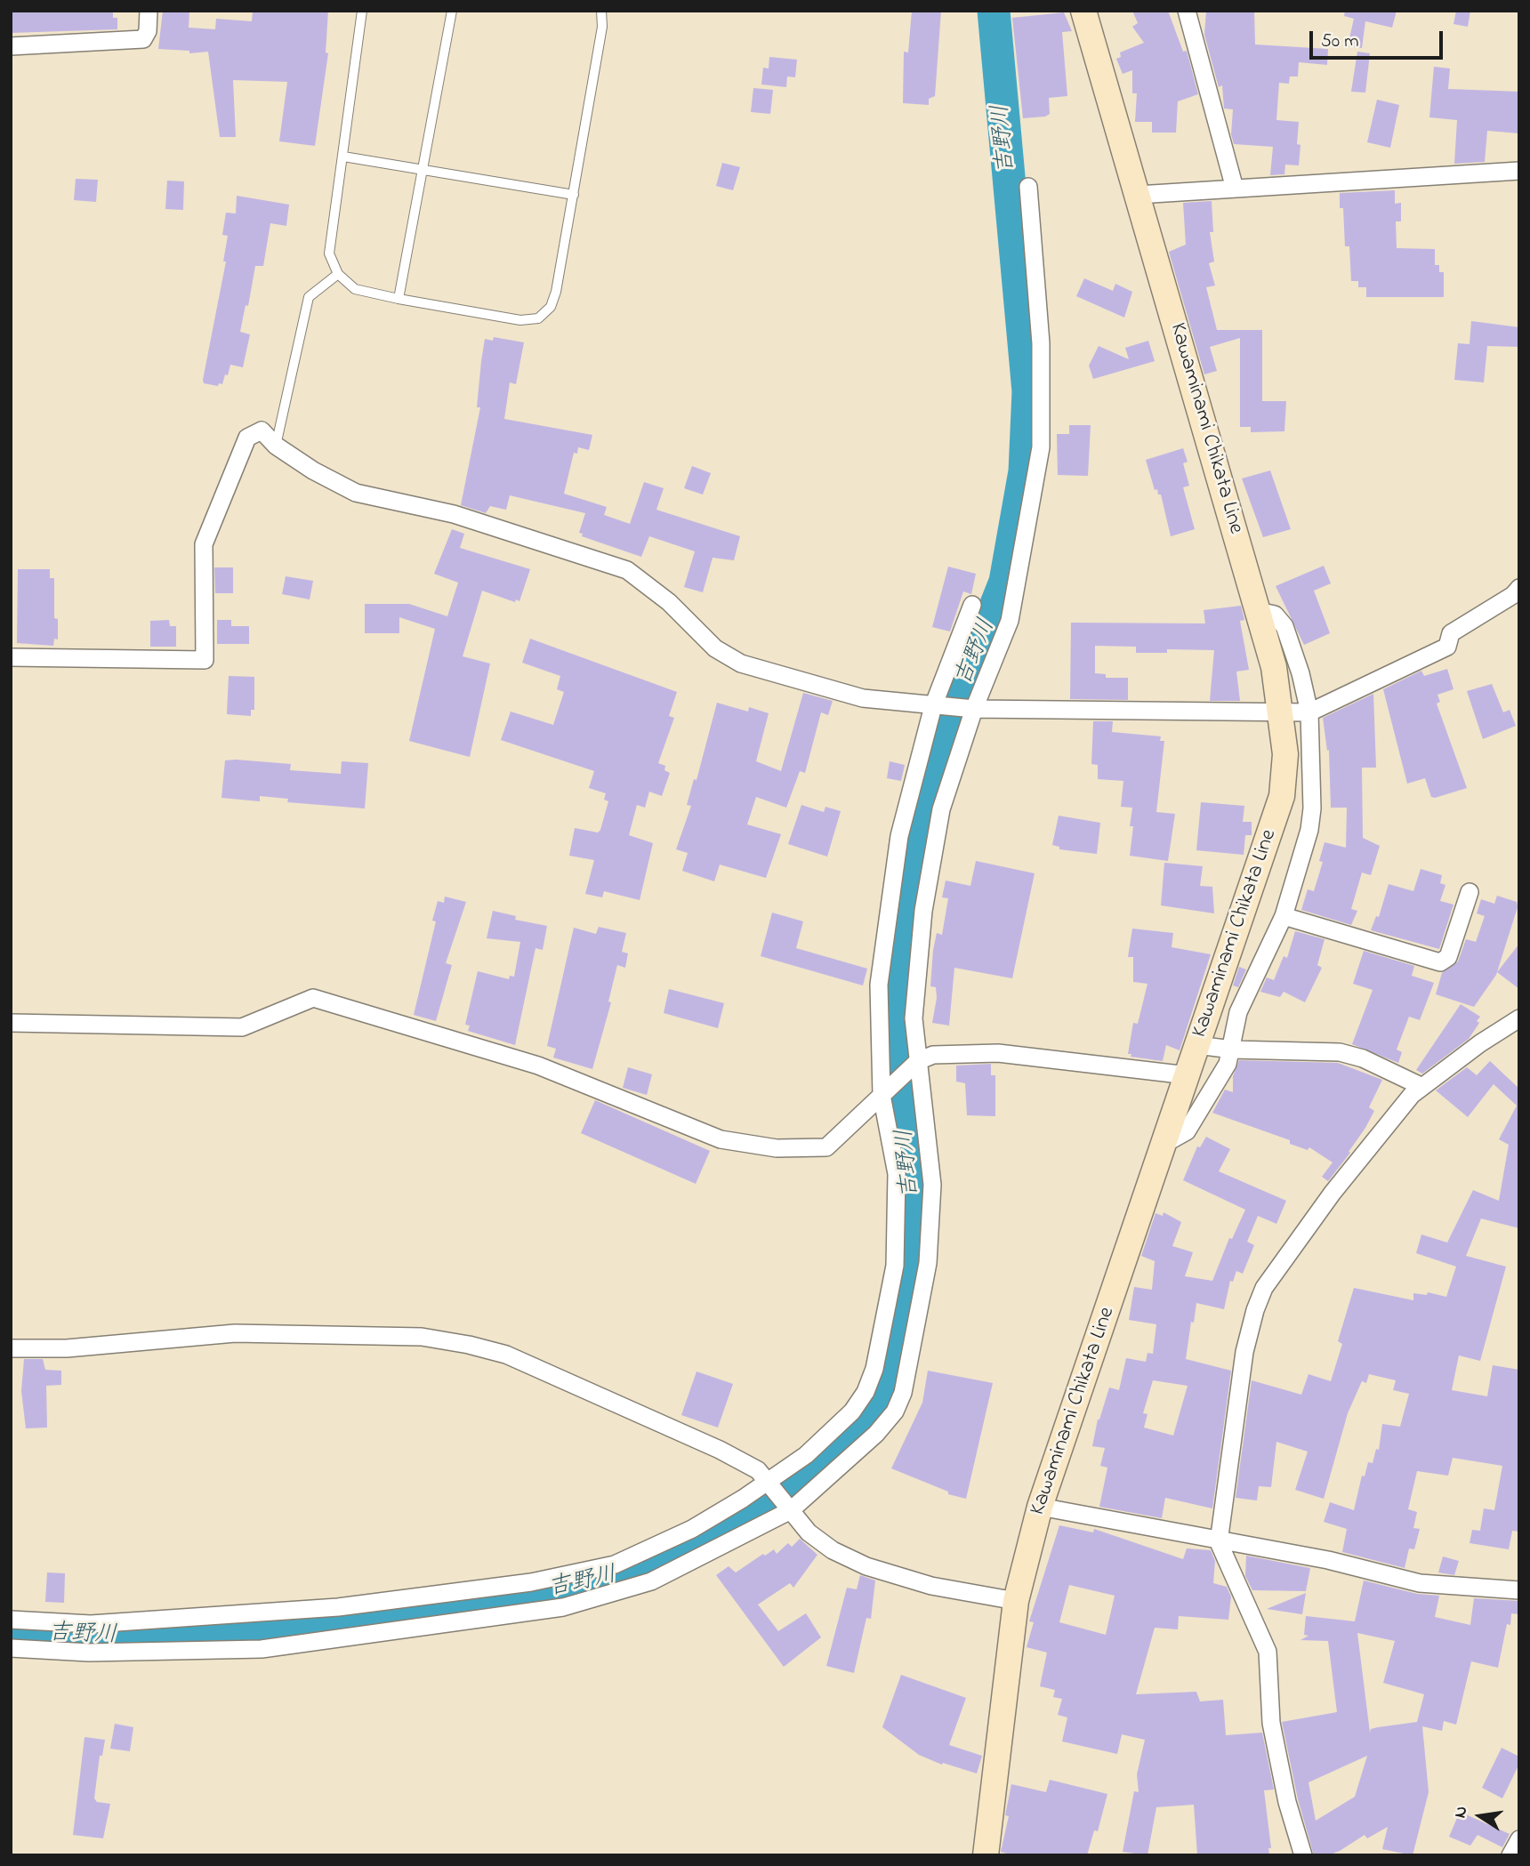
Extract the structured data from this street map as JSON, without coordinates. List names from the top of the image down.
{
  "streets": {
    "main road": ["Kawaminami Chikata Line"]
  },
  "water": ["吉野川"],
  "scale_bar": "50 m",
  "north": "left"
}
